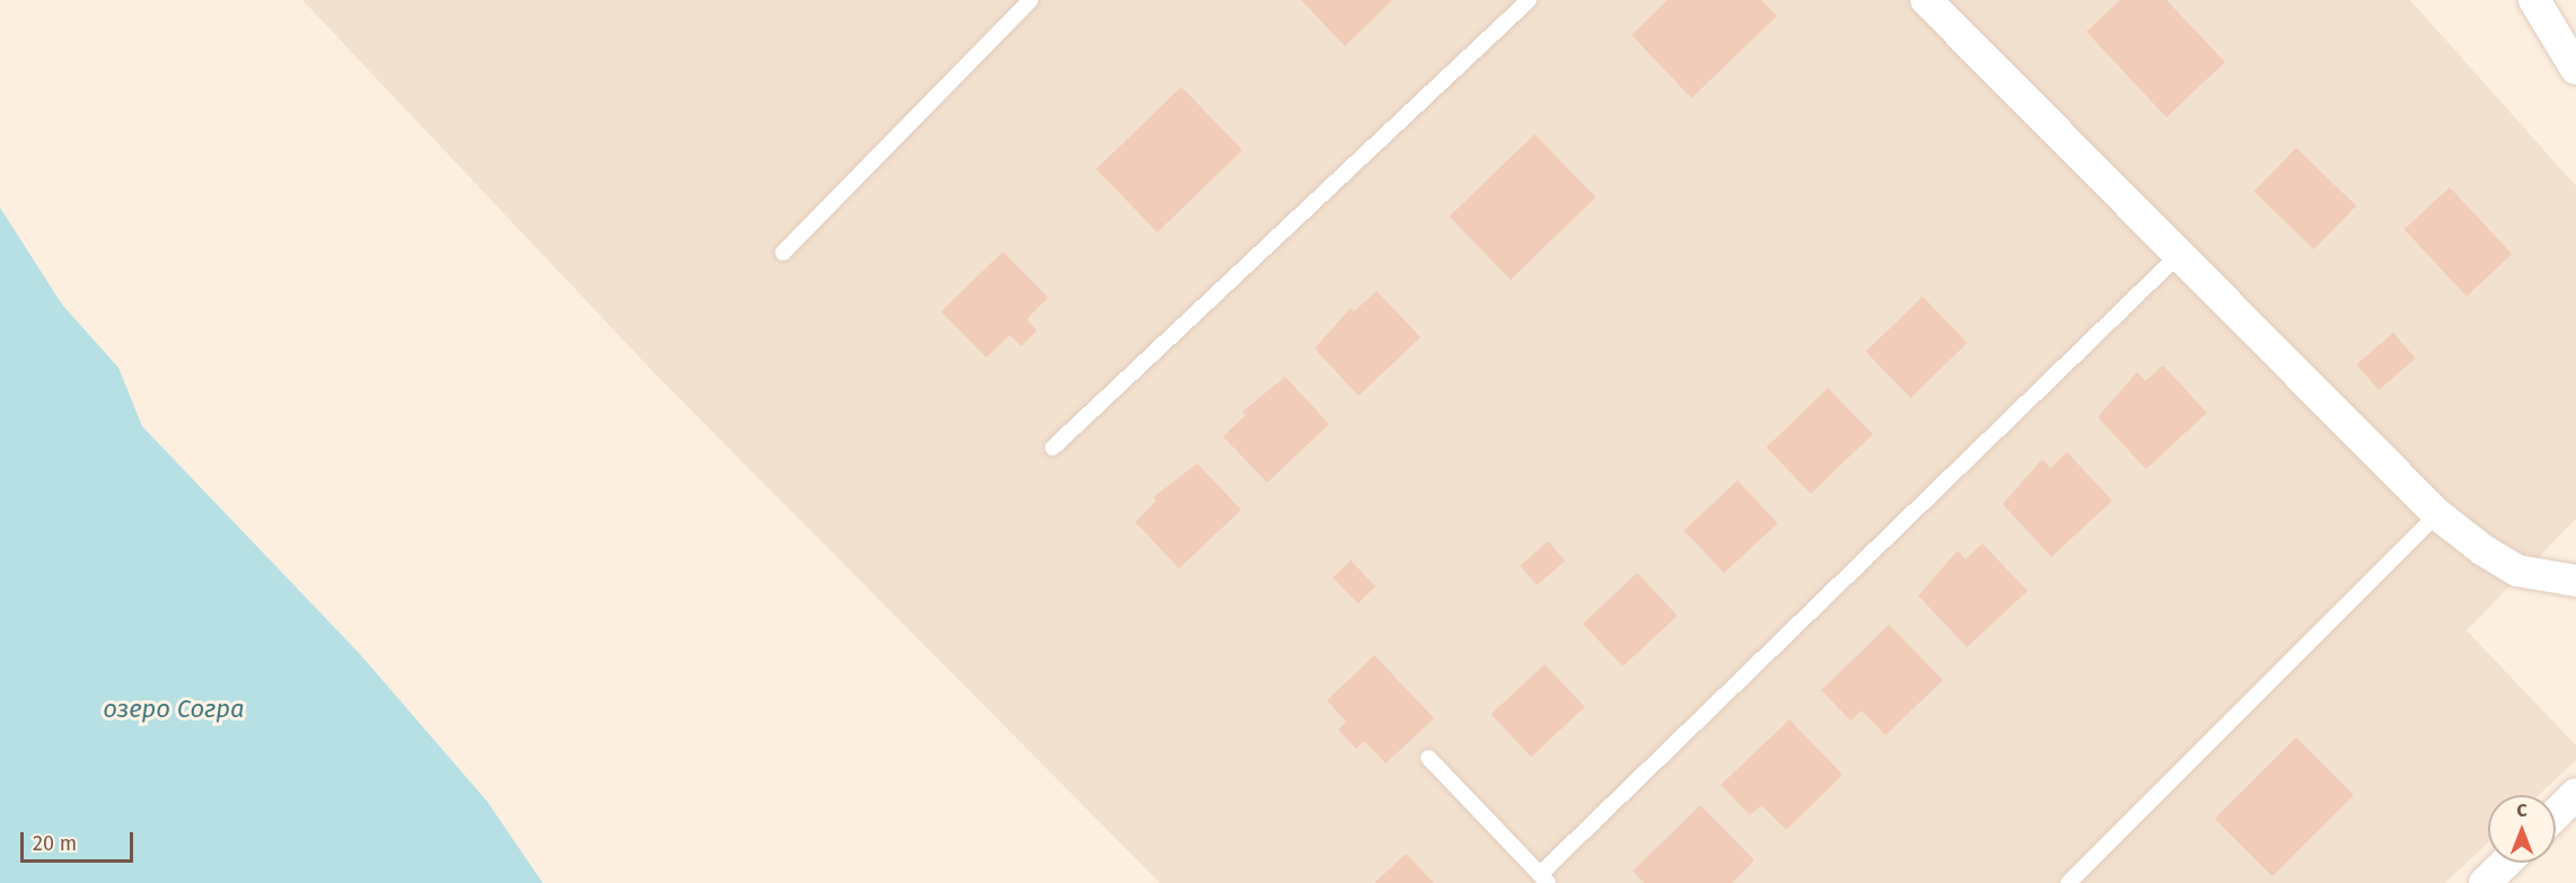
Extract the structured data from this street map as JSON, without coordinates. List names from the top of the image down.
{
  "water": ["озеро Согра"],
  "scale_bar": "20 m",
  "north": "top"
}
